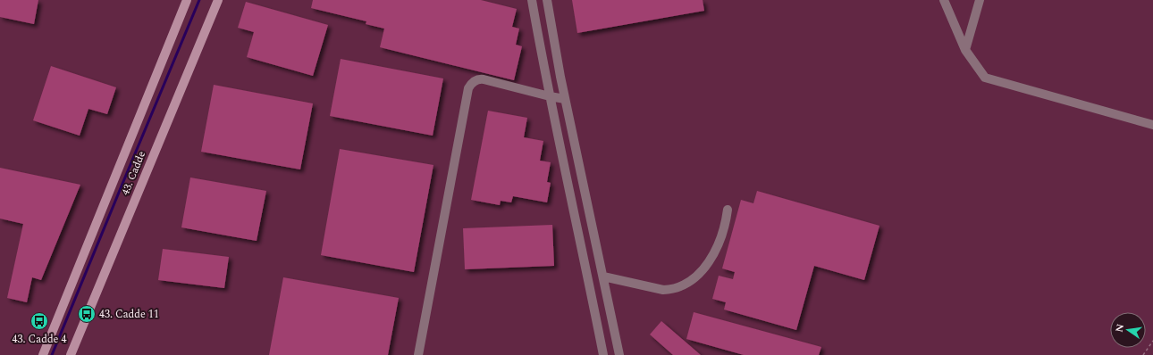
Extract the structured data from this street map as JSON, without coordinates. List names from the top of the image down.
{
  "streets": {
    "main road": ["43. Cadde"]
  },
  "places": {
    "bus stop": ["43. Cadde 11", "43. Cadde 4"]
  },
  "north": "left"
}
